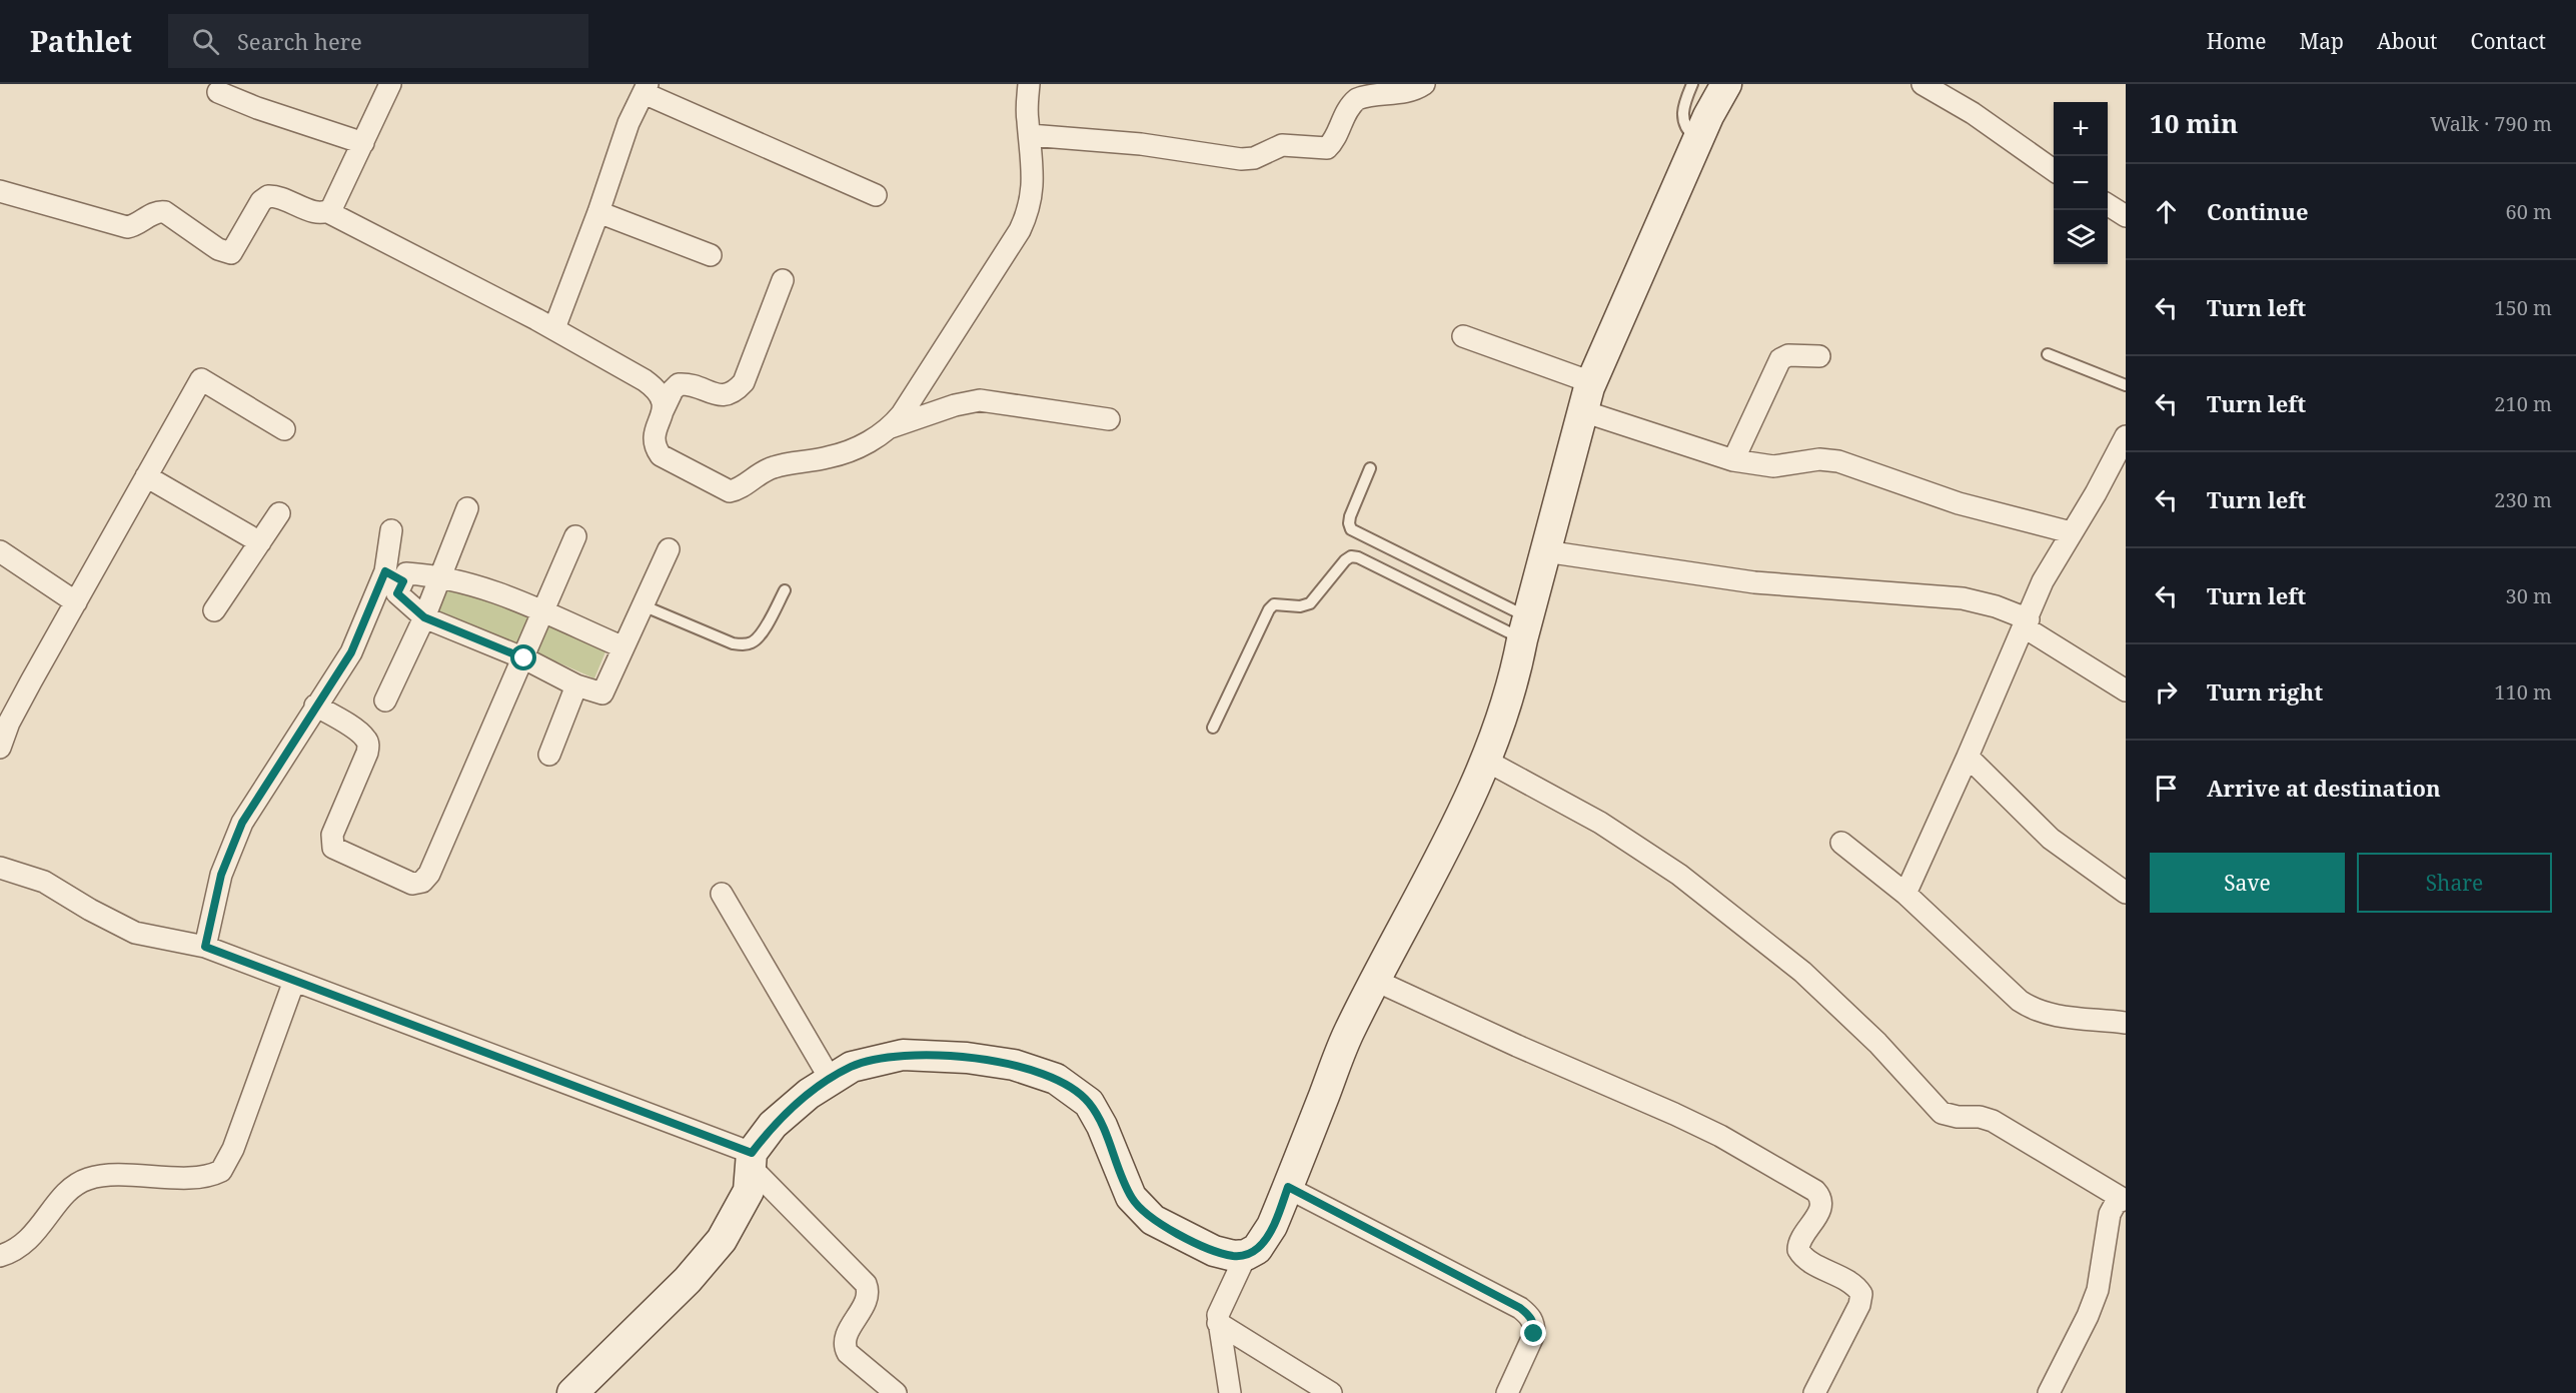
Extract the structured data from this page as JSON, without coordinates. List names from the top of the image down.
{
  "page": {
    "header": "Pathlet",
    "search": "Search here",
    "nav": [
      "Home",
      "Map",
      "About",
      "Contact"
    ],
    "heading": ["10 min", "Walk · 790 m"],
    "map_buttons": ["+", "−"],
    "list": [
      ["Continue", "60 m"],
      ["Turn left", "150 m"],
      ["Turn left", "210 m"],
      ["Turn left", "230 m"],
      ["Turn left", "30 m"],
      ["Turn right", "110 m"],
      "Arrive at destination"
    ],
    "buttons": ["Save", "Share"]
  }
}
